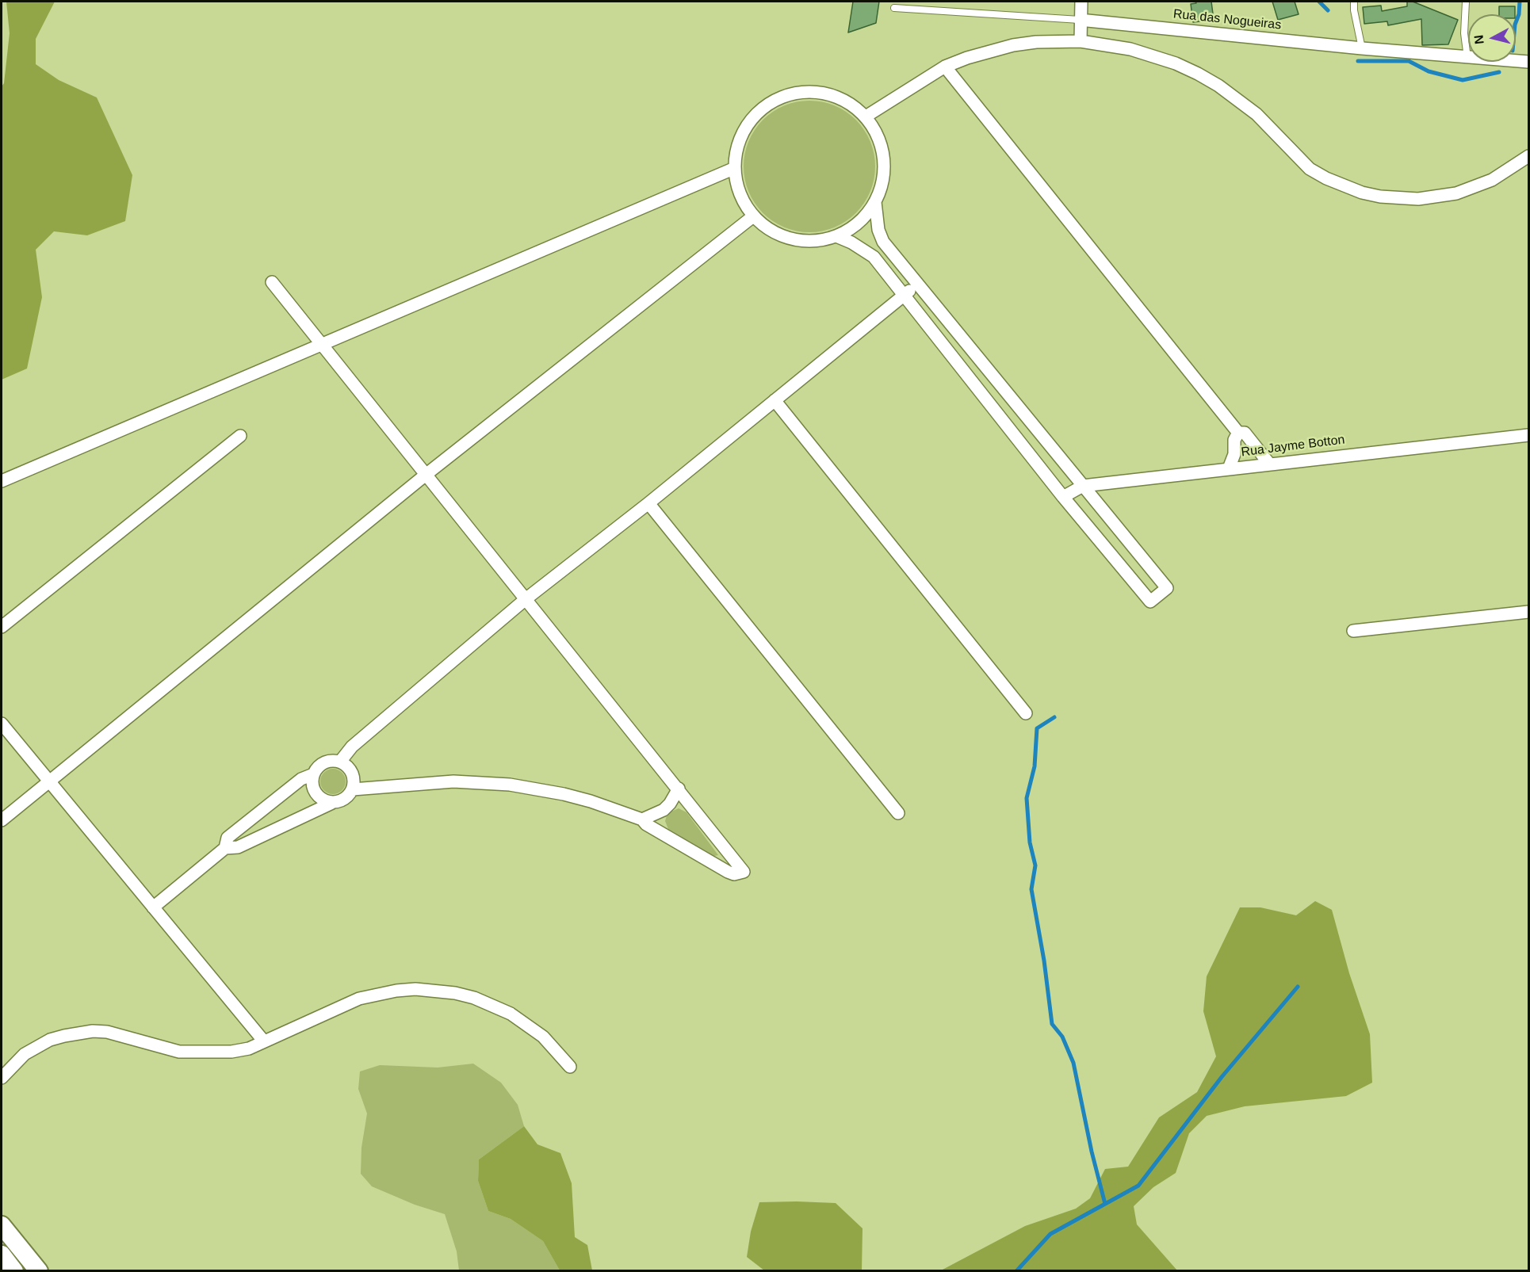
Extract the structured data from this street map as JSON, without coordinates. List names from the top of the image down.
{
  "streets": {
    "street": ["Rua das Nogueiras", "Rua Jayme Botton"]
  },
  "north": "left"
}
